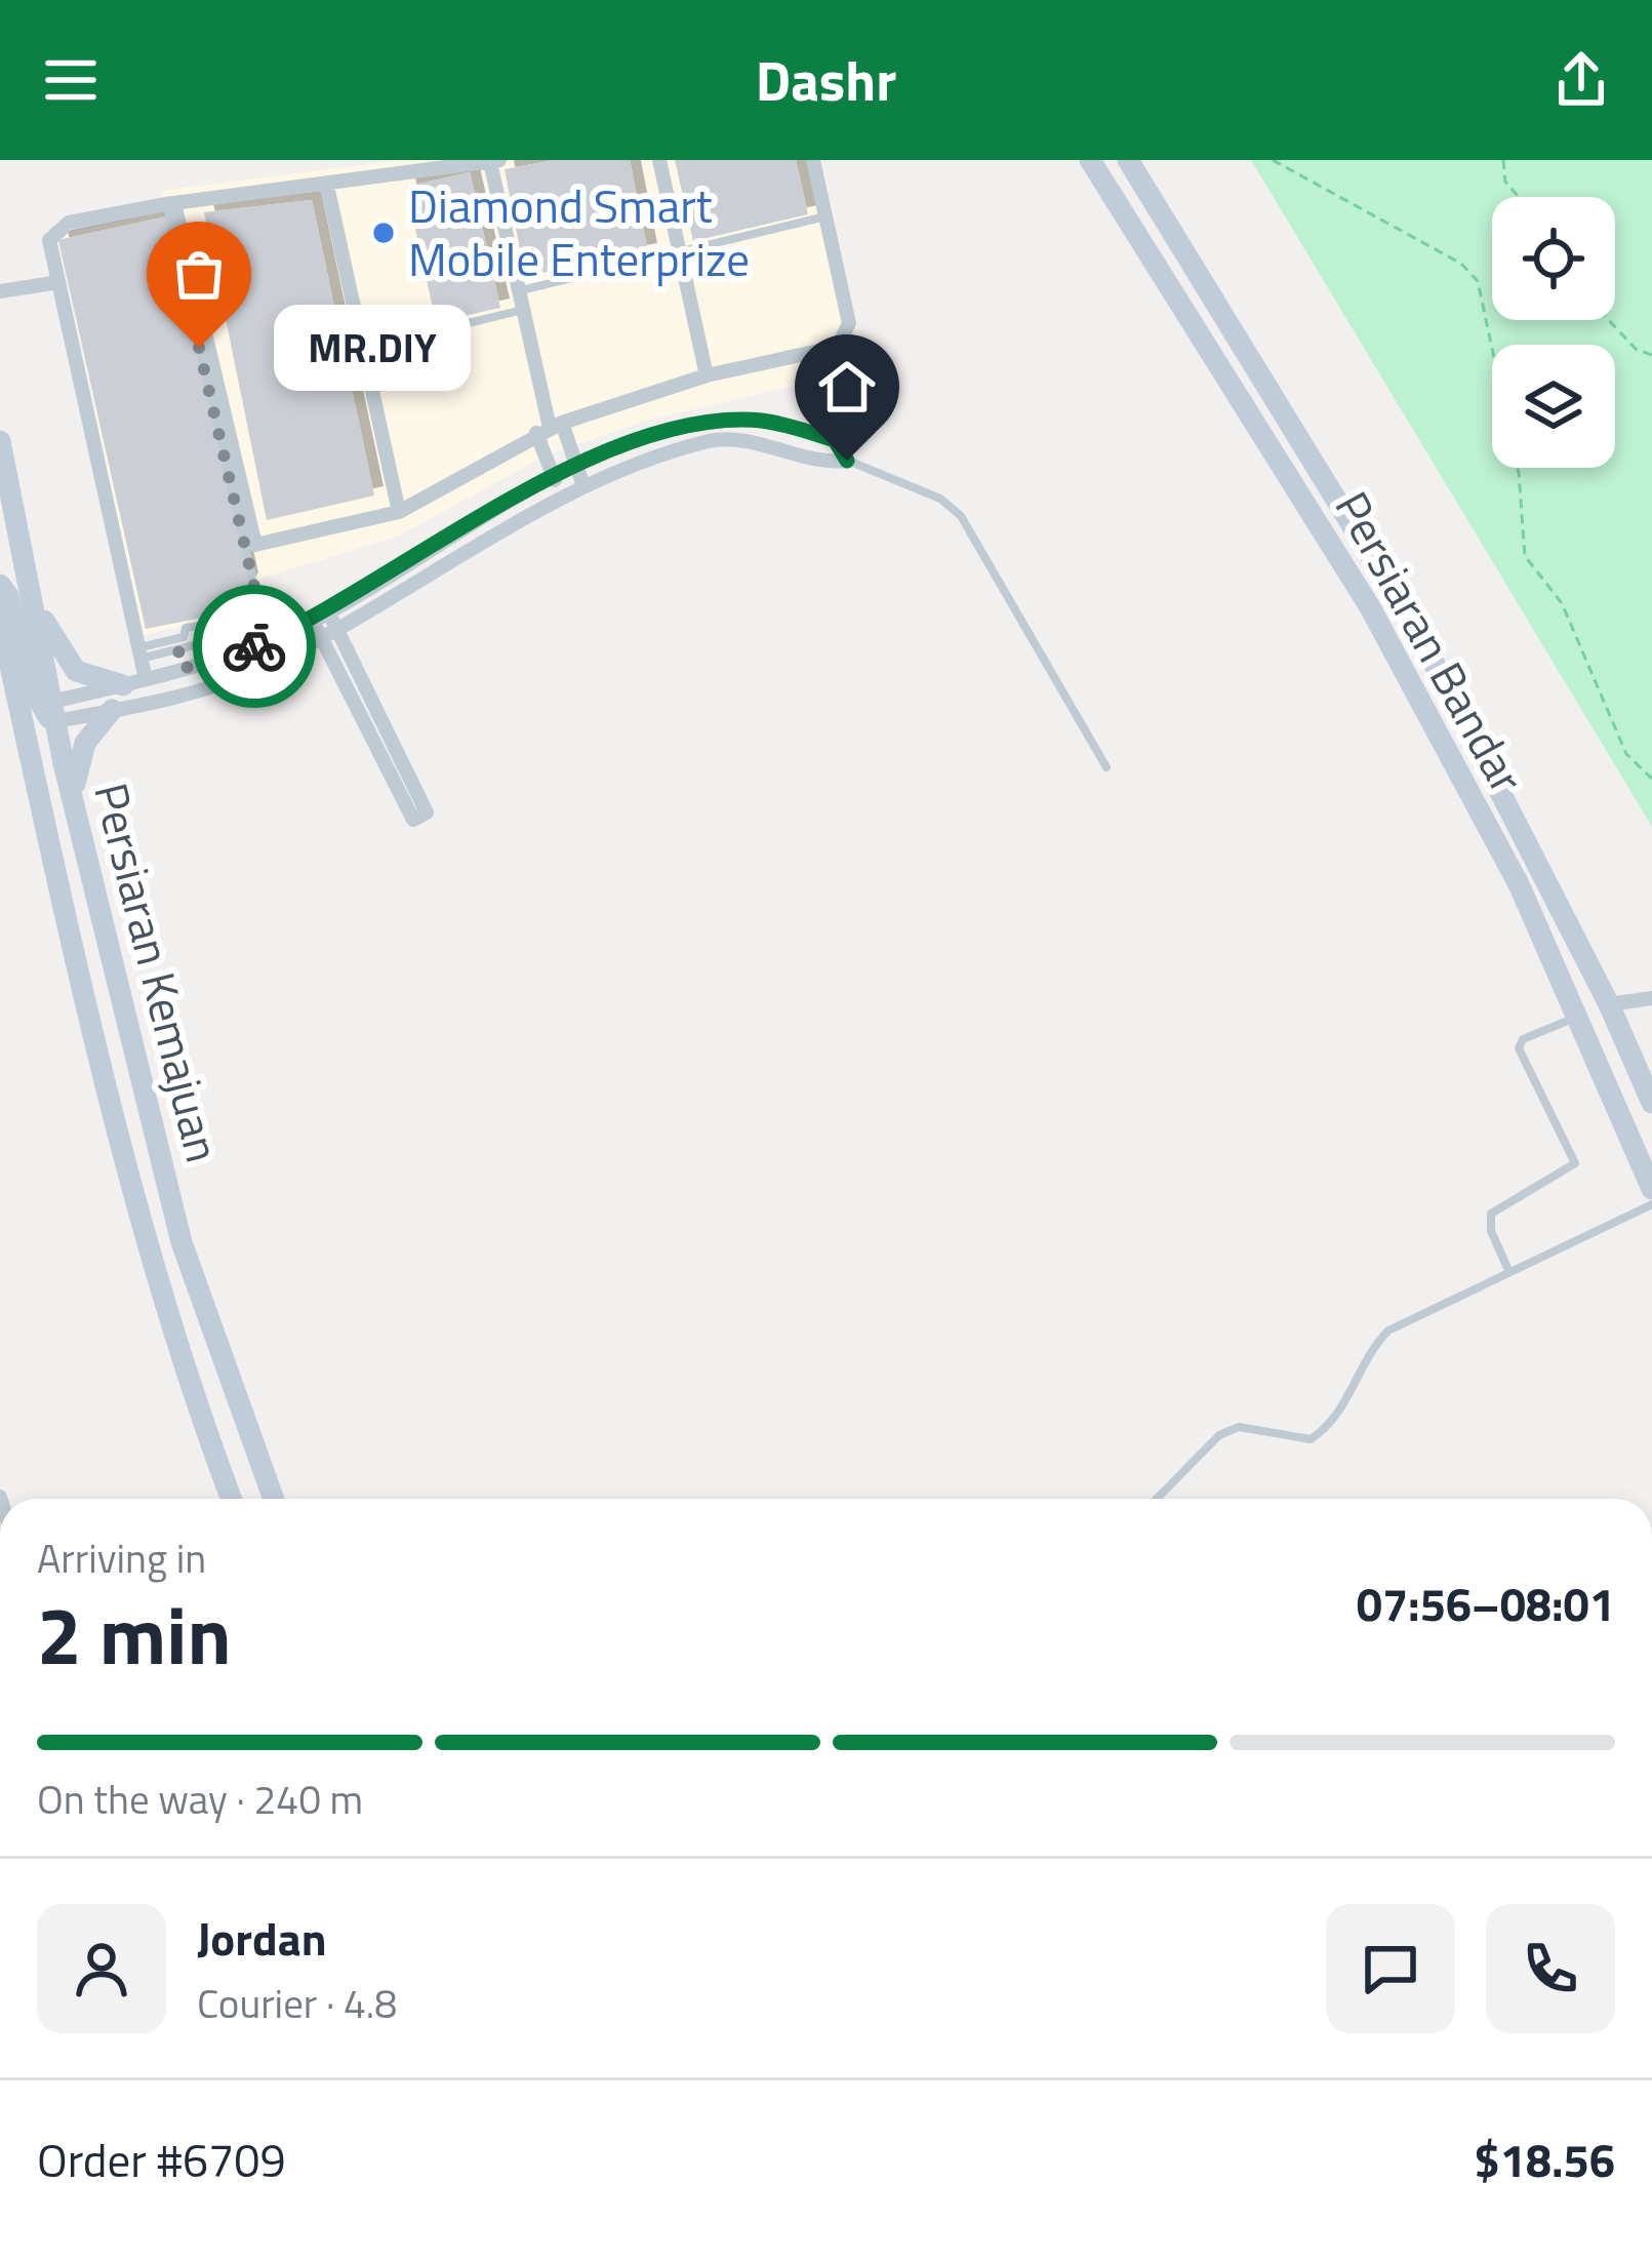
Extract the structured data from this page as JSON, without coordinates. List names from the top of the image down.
{
  "streets": {
    "main road": ["Persiaran Bandar", "Persiaran Kemajuan"]
  },
  "places": ["Diamond Smart Mobile Enterprize", "MR.DIY"],
  "page": {
    "header": "Dashr",
    "bubble": "MR.DIY",
    "heading": ["2 min", "Arriving in", "07:56–08:01"],
    "panel": [
      "Jordan",
      "Courier · 4.8",
      "Order #6709",
      "$18.56"
    ],
    "bar": "On the way · 240 m"
  }
}
